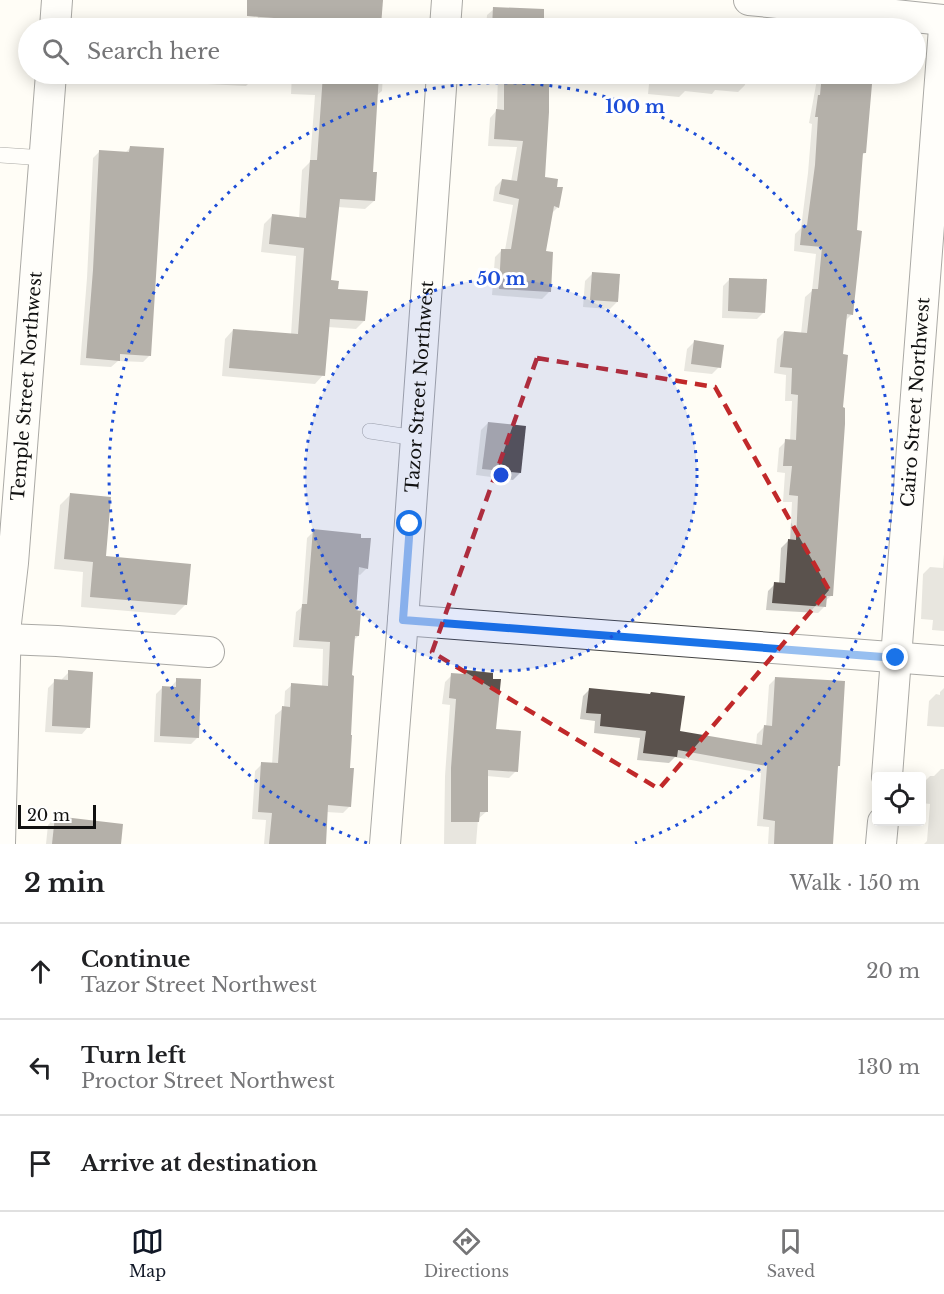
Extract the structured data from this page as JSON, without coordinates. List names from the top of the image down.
{
  "streets": {
    "street": ["Temple Street Northwest", "Tazor Street Northwest", "Cairo Street Northwest"]
  },
  "scale_bar": "20 m",
  "page": {
    "search": "Search here",
    "scale": "20 m",
    "heading": ["2 min", "Walk · 150 m"],
    "list": [
      ["Continue", "Tazor Street Northwest", "20 m"],
      ["Turn left", "Proctor Street Northwest", "130 m"],
      "Arrive at destination"
    ],
    "nav": ["Map", "Directions", "Saved"]
  },
  "rings": ["100 m", "50 m"]
}
